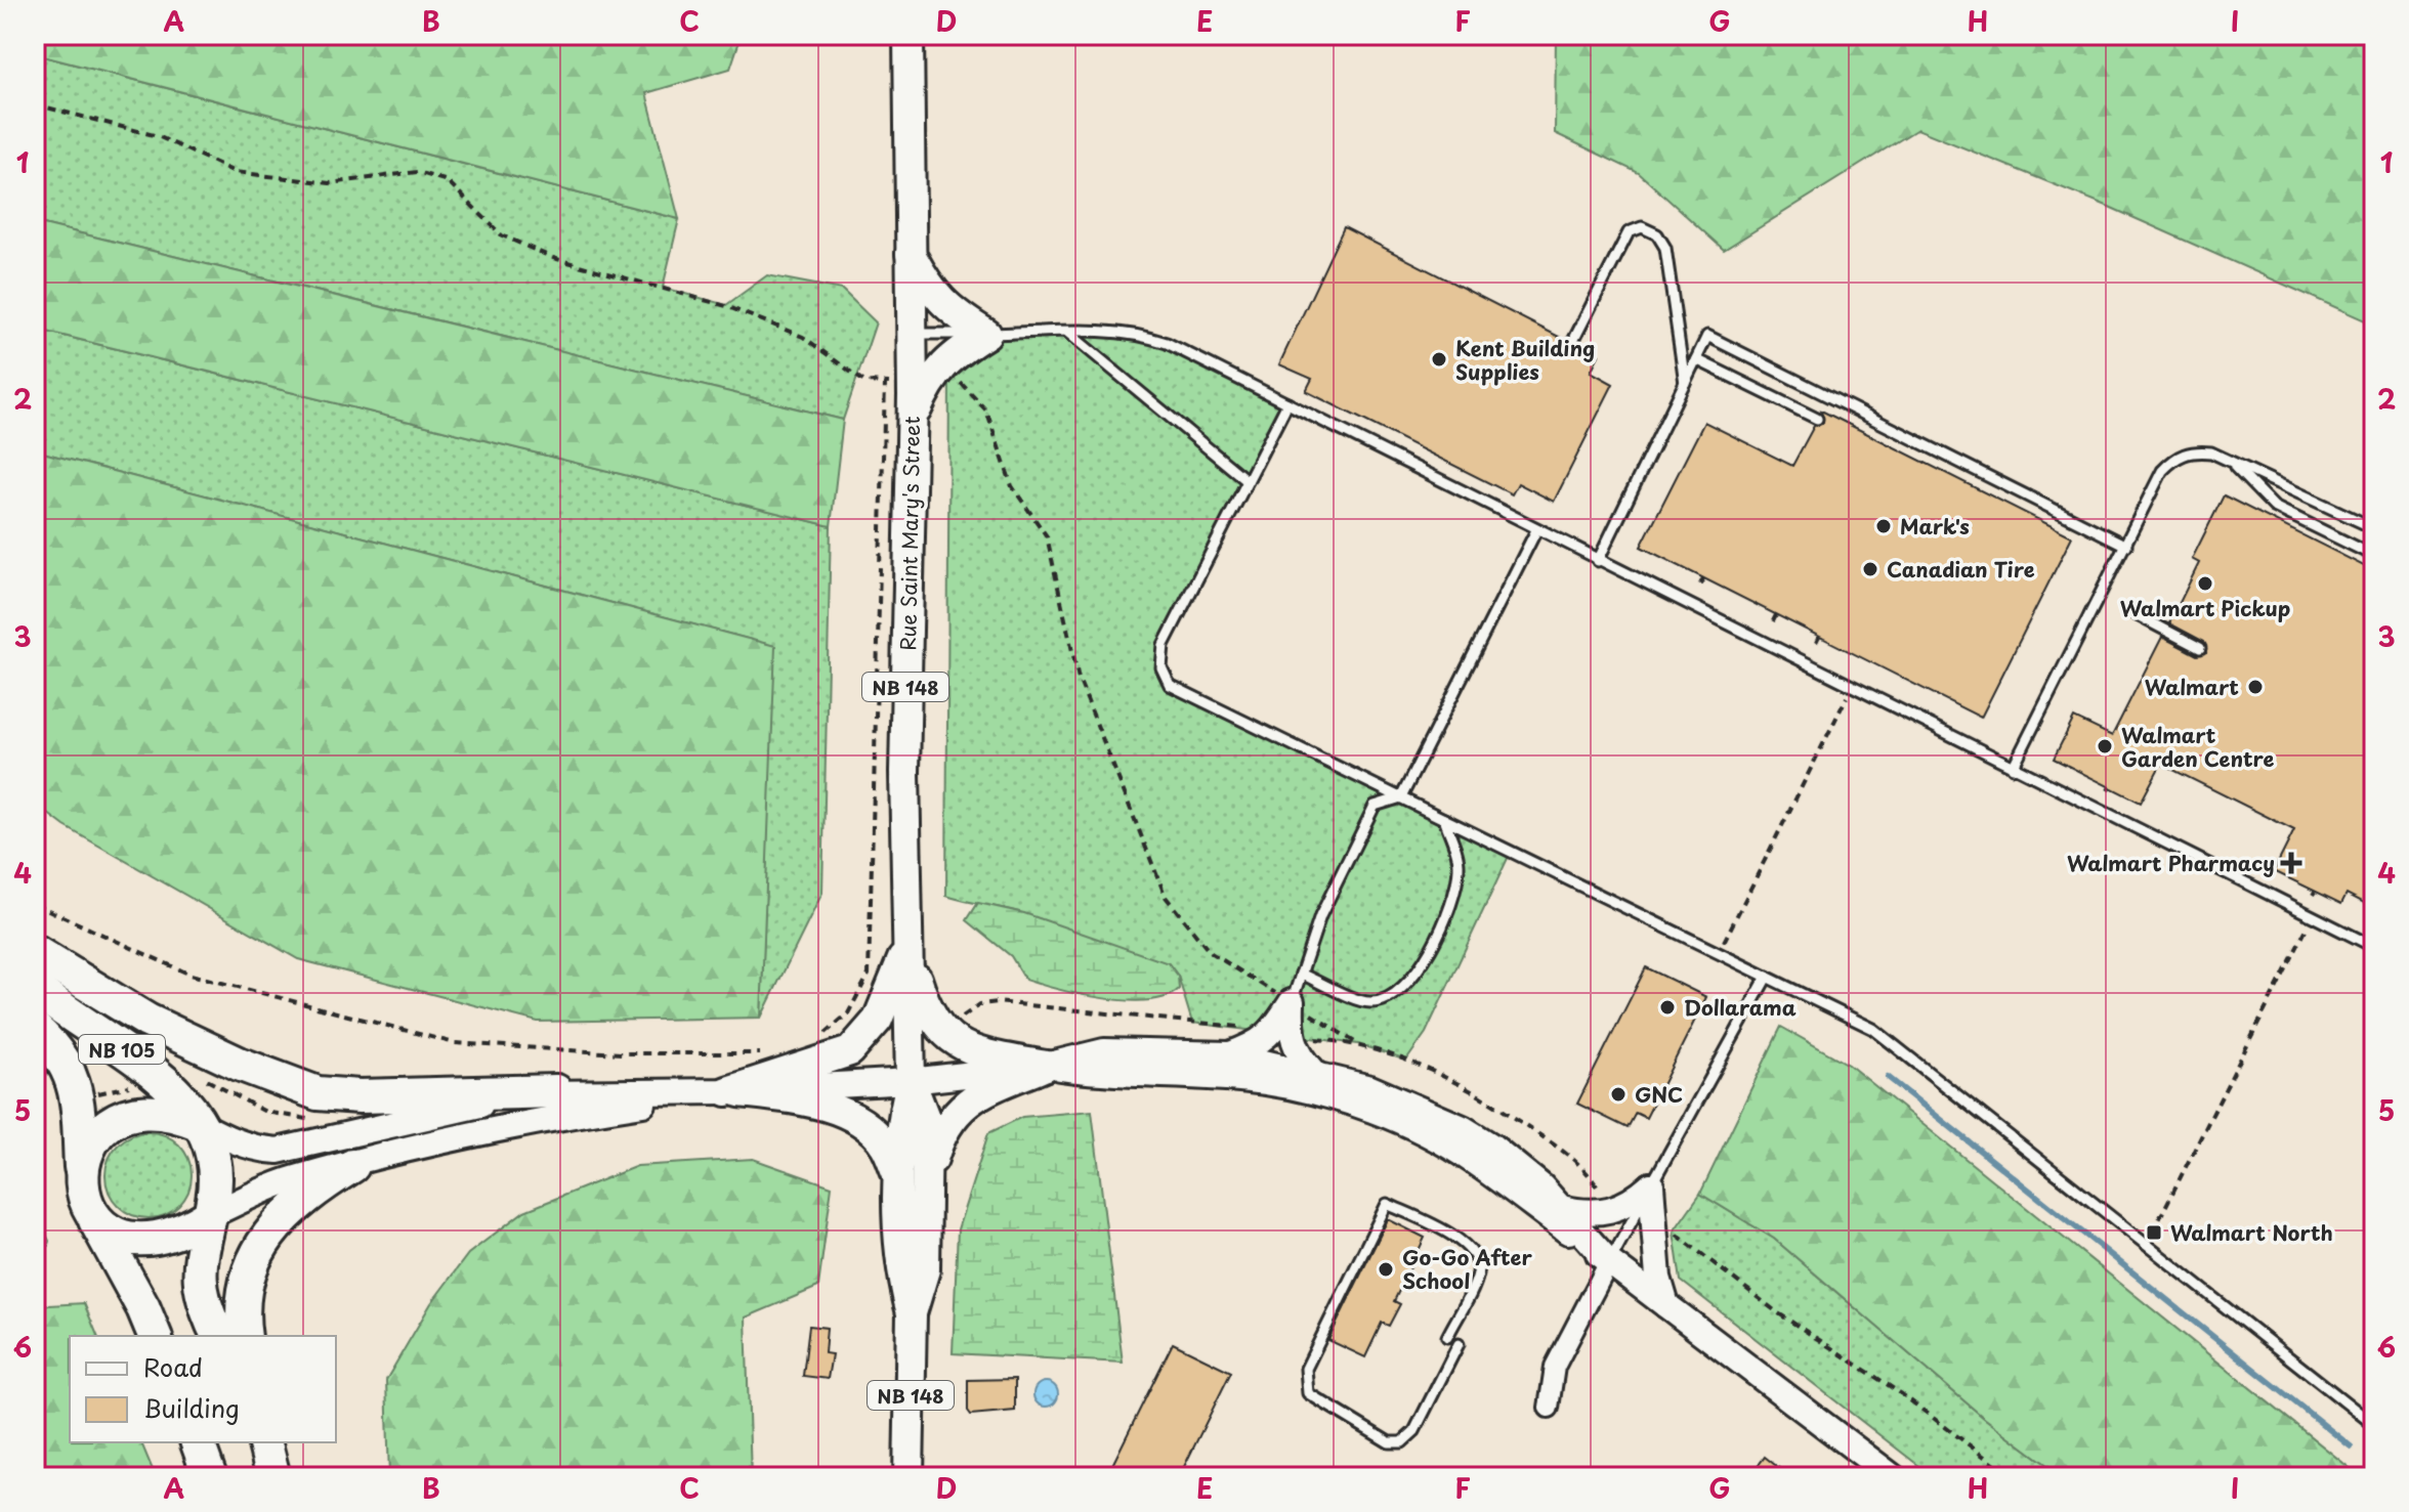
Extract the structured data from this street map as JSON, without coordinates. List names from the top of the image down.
{
  "streets": {
    "highway": ["NB 105"],
    "main road": ["Rue Saint Mary's Street", "NB 148"]
  },
  "places": {
    "other": [
      "Kent Building Supplies",
      "Mark's",
      "Canadian Tire",
      "Walmart Pickup",
      "Walmart",
      "Walmart Garden Centre",
      "Dollarama",
      "GNC",
      "Go-Go After School"
    ],
    "health": ["Walmart Pharmacy"],
    "transit": ["Walmart North"]
  },
  "legend": ["Road", "Building"],
  "grid": {
    "columns": [
      "A",
      "B",
      "C",
      "D",
      "E",
      "F",
      "G",
      "H",
      "I"
    ],
    "rows": [
      "1",
      "2",
      "3",
      "4",
      "5",
      "6"
    ]
  }
}
